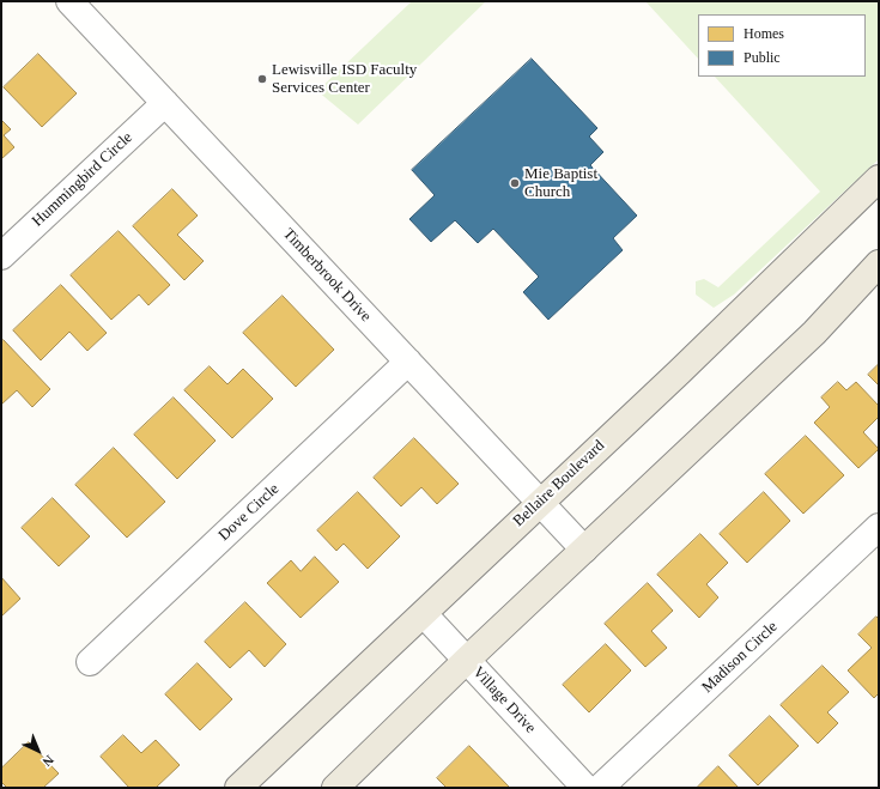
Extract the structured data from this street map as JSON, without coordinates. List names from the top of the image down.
{
  "streets": {
    "main road": ["Bellaire Boulevard"],
    "street": [
      "Hummingbird Circle",
      "Timberbrook Drive",
      "Dove Circle",
      "Madison Circle",
      "Village Drive"
    ]
  },
  "crossings": [
    ["Hummingbird Circle", "Timberbrook Drive"],
    ["Timberbrook Drive", "Bellaire Boulevard"],
    ["Timberbrook Drive", "Dove Circle"],
    ["Bellaire Boulevard", "Village Drive"]
  ],
  "places": ["Lewisville ISD Faculty Services Center", "Mie Baptist Church"],
  "legend": ["Homes", "Public"],
  "north": "bottom right"
}
